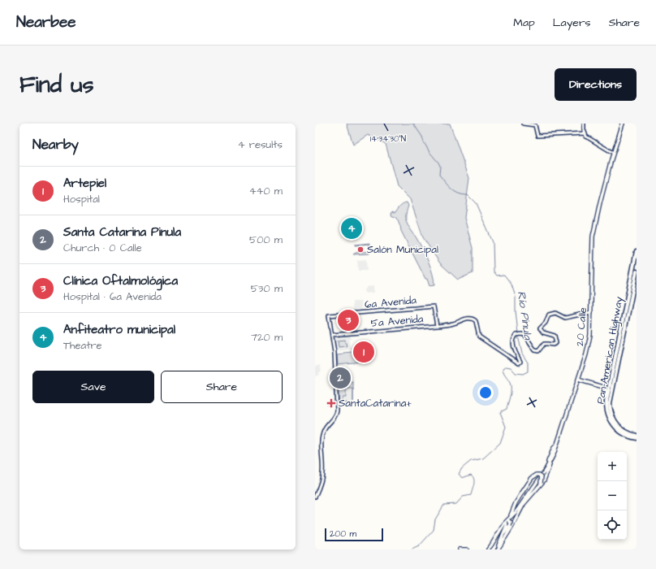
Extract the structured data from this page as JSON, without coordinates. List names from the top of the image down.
{
  "streets": {
    "highway": ["Pan-American Highway"],
    "main road": ["20 Calle"],
    "street": ["6a Avenida", "5a Avenida"]
  },
  "crossings": [
    ["6a Avenida", "5a Avenida"],
    ["5a Avenida", "20 Calle"]
  ],
  "water": ["Río Pinula"],
  "places": {
    "other": ["Salón Municipal"],
    "health": ["SantaCatarina+"]
  },
  "scale_bar": "200 m",
  "page": {
    "header": "Nearbee",
    "nav": ["Map", "Layers", "Share"],
    "buttons": [
      "Directions",
      ["Save", "Share"]
    ],
    "title": "Find us",
    "heading": ["Nearby", "4 results"],
    "list": [
      {
        "mark": "1",
        "name": "Artepiel",
        "note": "Hospital",
        "value": "440 m"
      },
      {
        "mark": "2",
        "name": "Santa Catarina Pinula",
        "note": "Church · 0 Calle",
        "value": "500 m"
      },
      {
        "mark": "3",
        "name": "Clínica Oftalmológica",
        "note": "Hospital · 6a Avenida",
        "value": "530 m"
      },
      {
        "mark": "4",
        "name": "Anfiteatro municipal",
        "note": "Theatre",
        "value": "720 m"
      }
    ],
    "pins": [
      "4",
      "3",
      "1",
      "2"
    ],
    "map_buttons": ["+", "−"],
    "scale": "200 m"
  },
  "coordinates": ["14°34'30\"N"]
}
